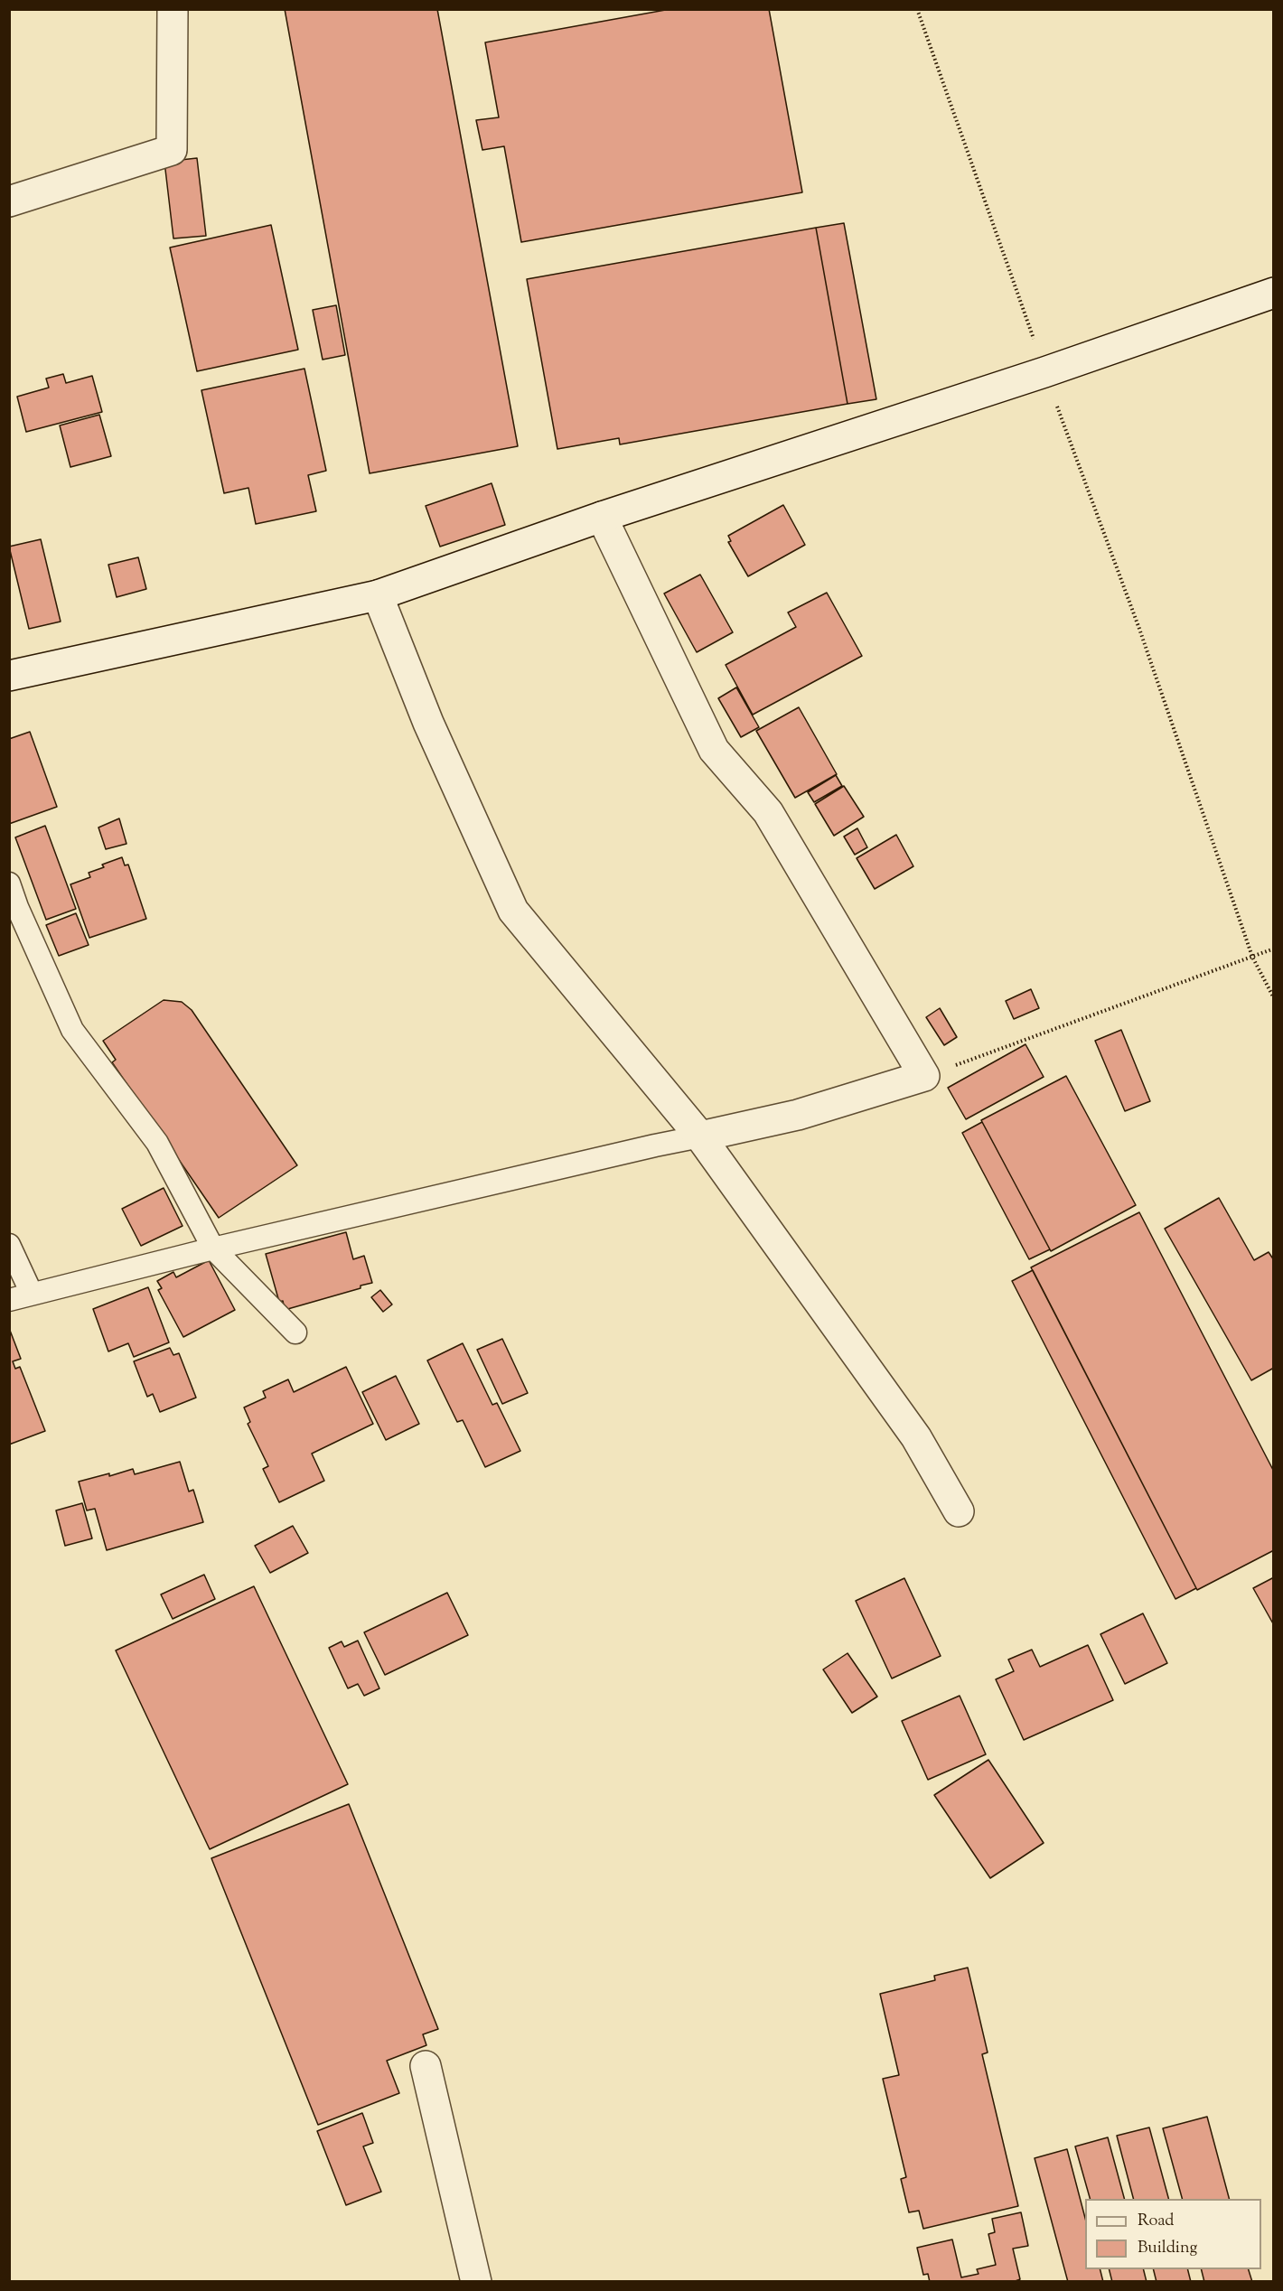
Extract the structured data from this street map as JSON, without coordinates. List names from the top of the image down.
{
  "legend": ["Road", "Building"]
}
